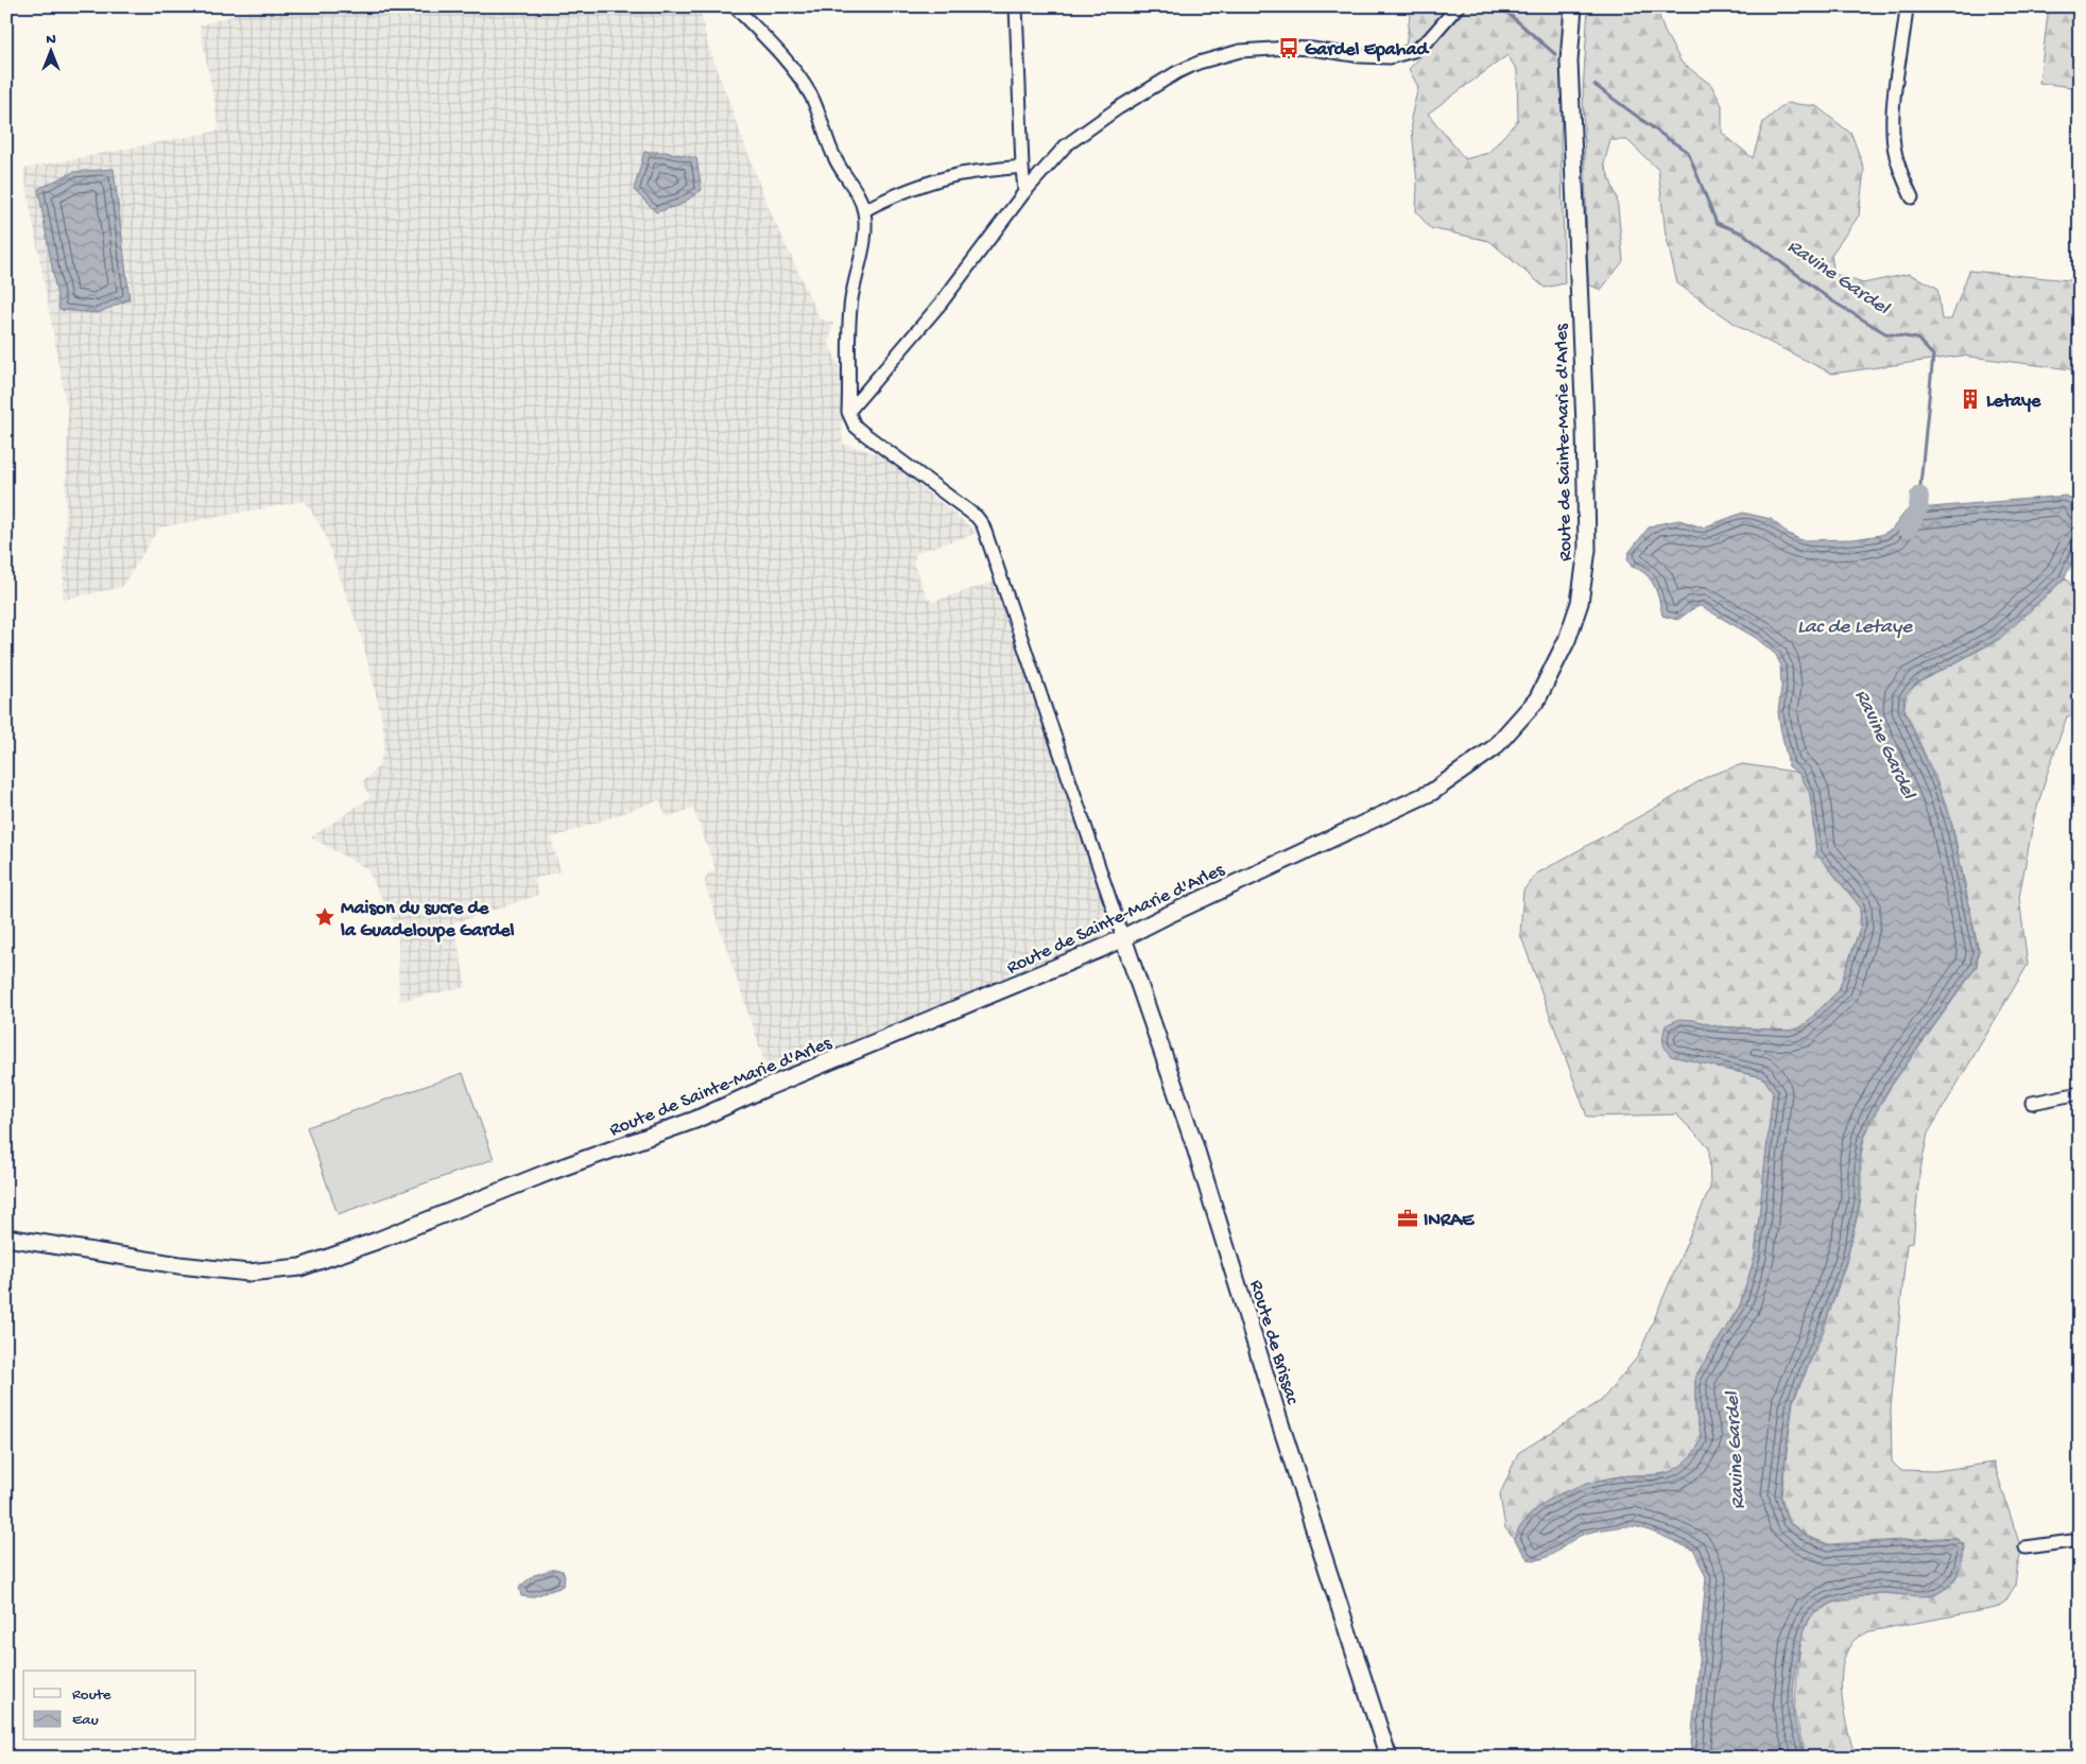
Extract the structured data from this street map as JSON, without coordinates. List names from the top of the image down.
{
  "streets": {
    "main road": ["Route de Sainte-Marie d'Arles", "Route de Brissac"]
  },
  "crossings": [
    ["Route de Sainte-Marie d'Arles", "Route de Brissac"]
  ],
  "water": ["Ravine Gardel", "Lac de Letaye"],
  "places": {
    "bus stop": ["Gardel Epahad"],
    "building": ["Letaye"],
    "place": ["Maison du sucre de la Guadeloupe Gardel"],
    "office": ["INRAE"]
  },
  "legend": ["Route", "Eau"],
  "north": "top"
}
